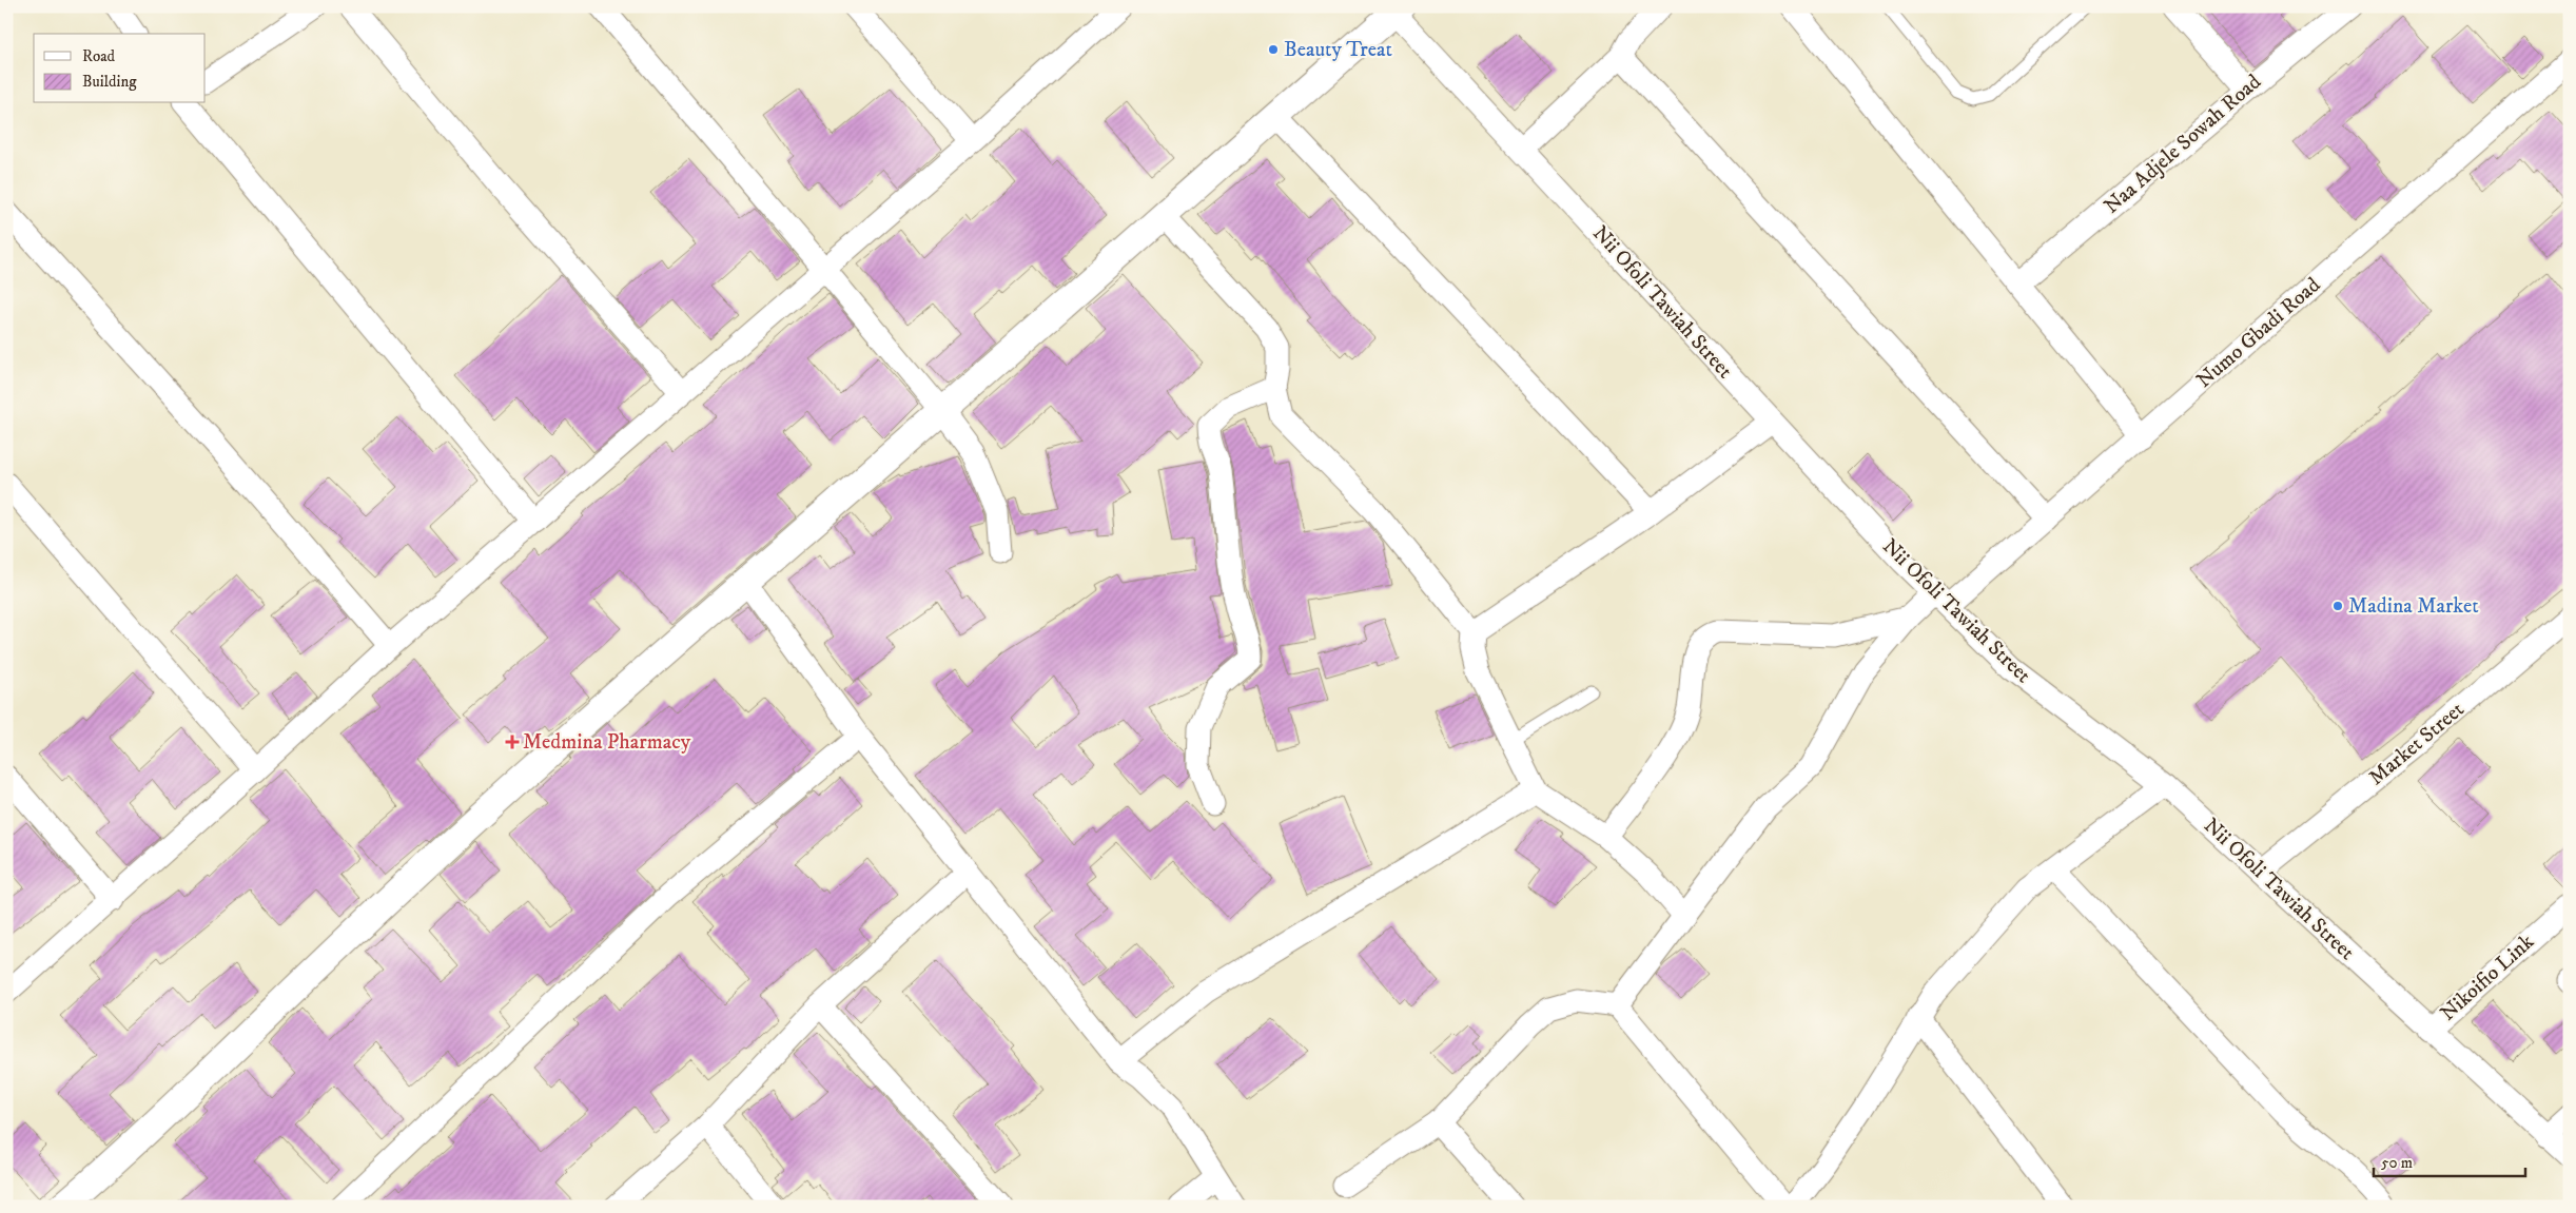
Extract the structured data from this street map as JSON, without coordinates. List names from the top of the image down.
{
  "streets": {
    "street": [
      "Naa Adjele Sowah Road",
      "Nii Ofoli Tawiah Street",
      "Numo Gbadi Road",
      "Market Street",
      "Nikoifio Link"
    ]
  },
  "crossings": [
    ["Nii Ofoli Tawiah Street", "Numo Gbadi Road"],
    ["Nii Ofoli Tawiah Street", "Market Street"],
    ["Nii Ofoli Tawiah Street", "Nikoifio Link"]
  ],
  "places": {
    "other": ["Beauty Treat", "Madina Market"],
    "health": ["Medmina Pharmacy"]
  },
  "legend": ["Road", "Building"],
  "scale_bar": "50 m"
}
